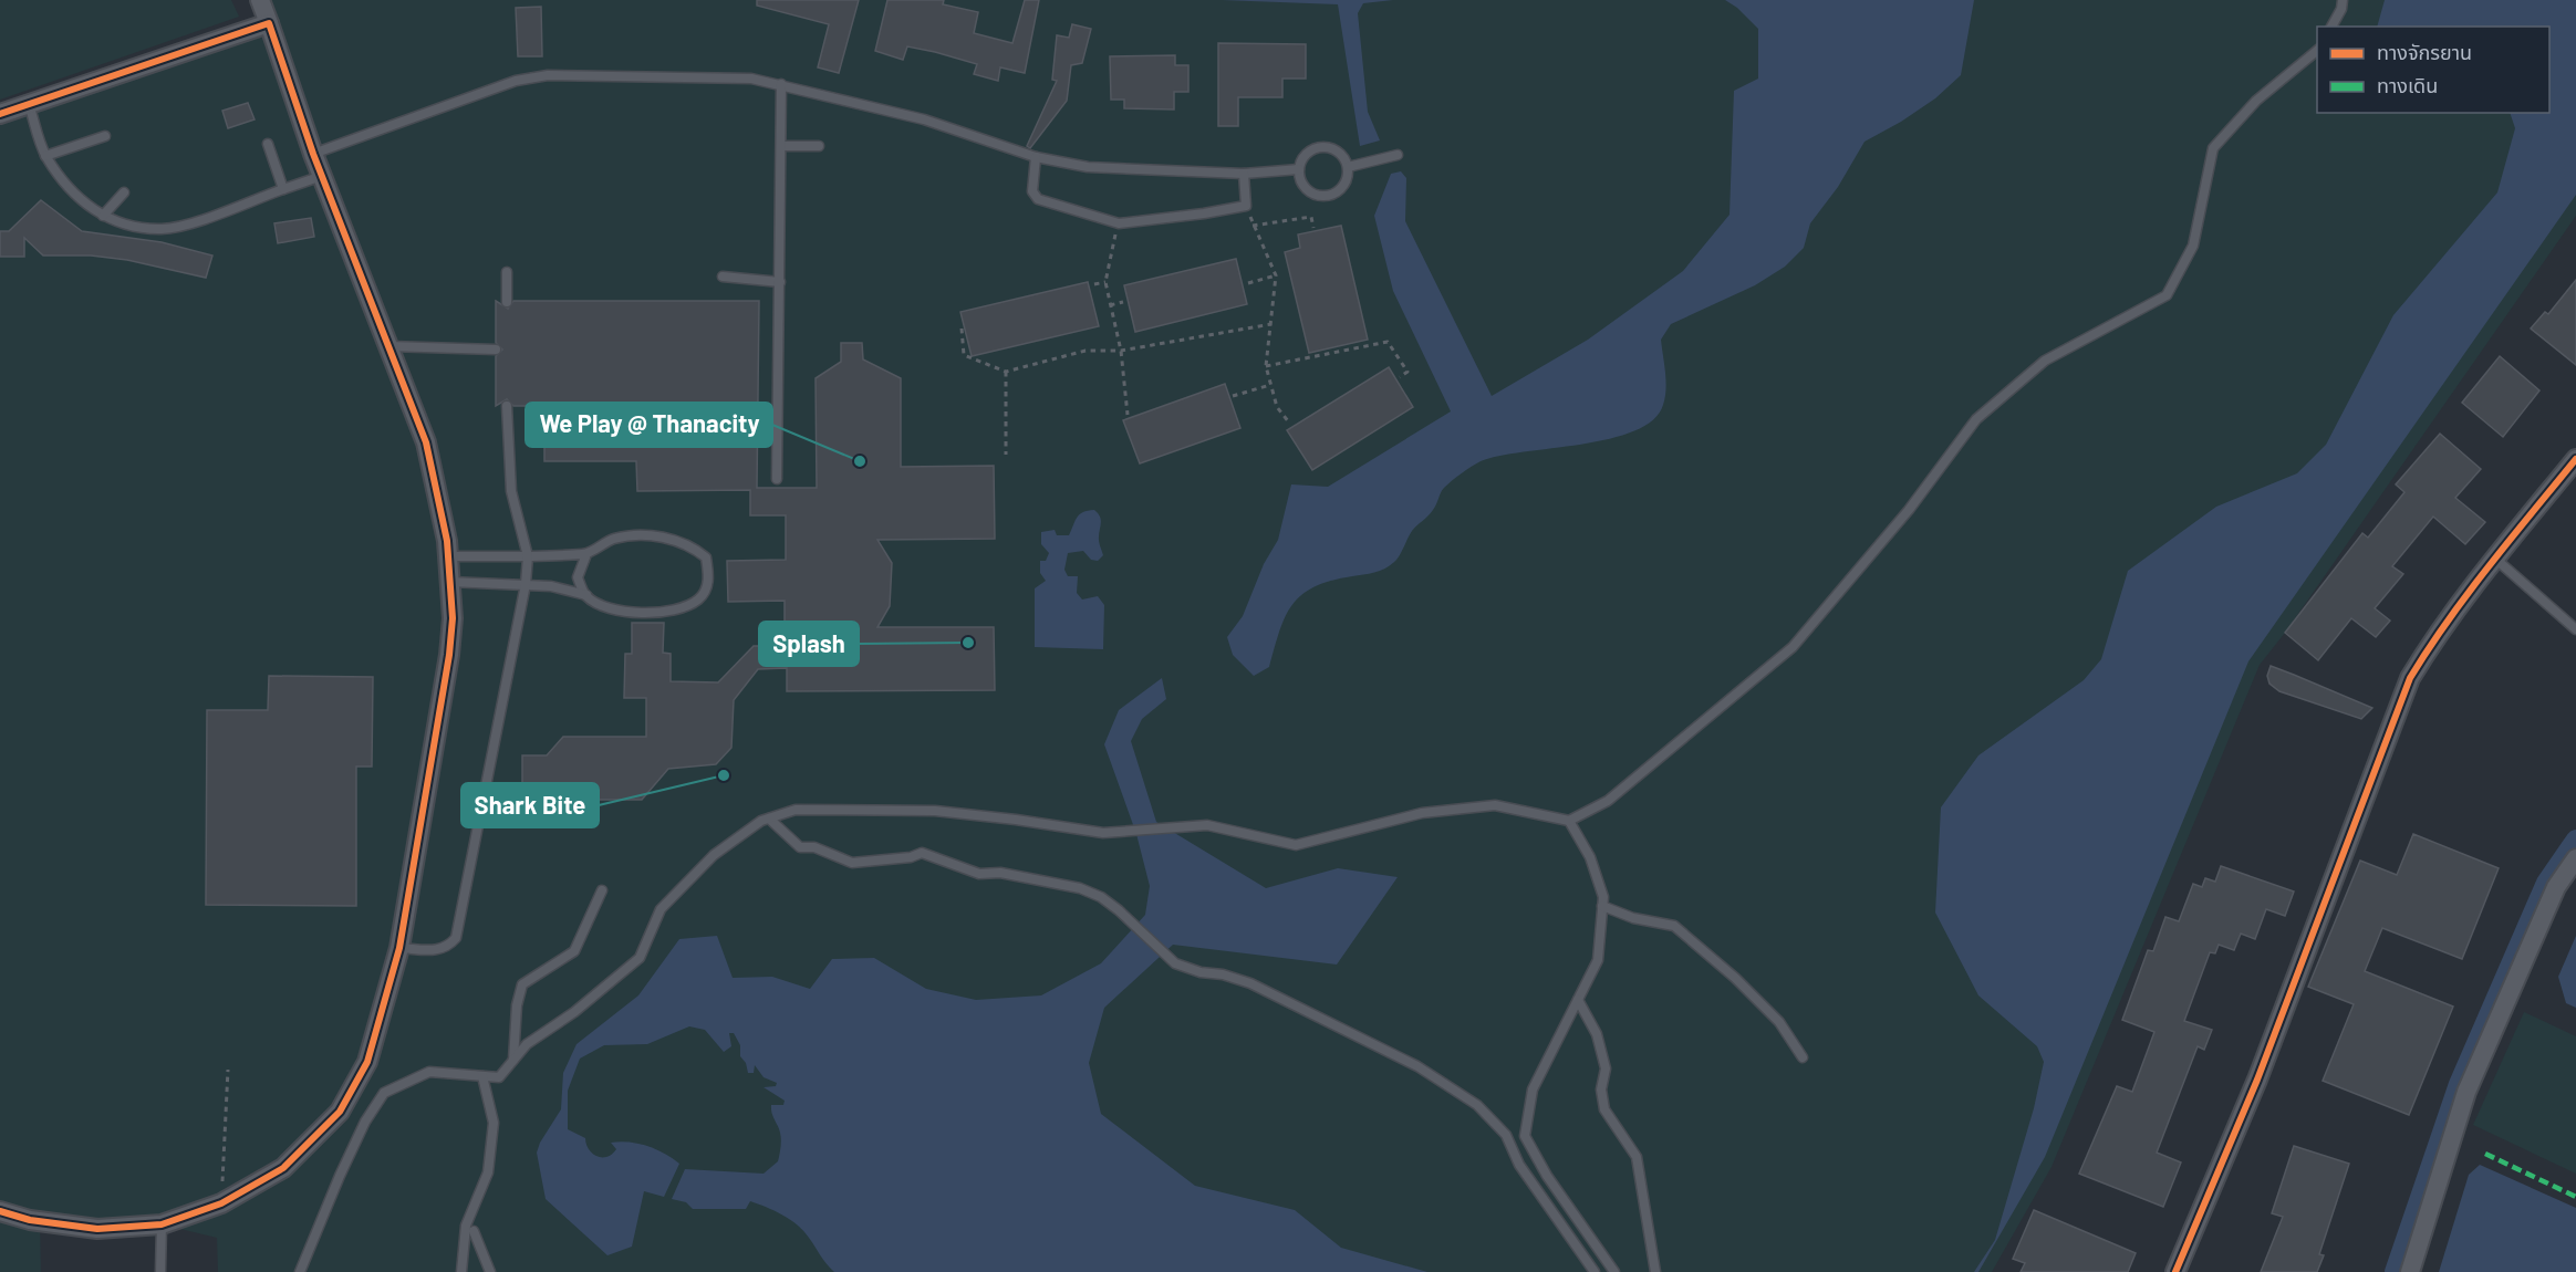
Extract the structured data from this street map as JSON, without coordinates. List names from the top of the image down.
{
  "places": ["We Play @ Thanacity", "Splash", "Shark Bite"],
  "legend": ["ทางจักรยาน", "ทางเดิน"]
}
